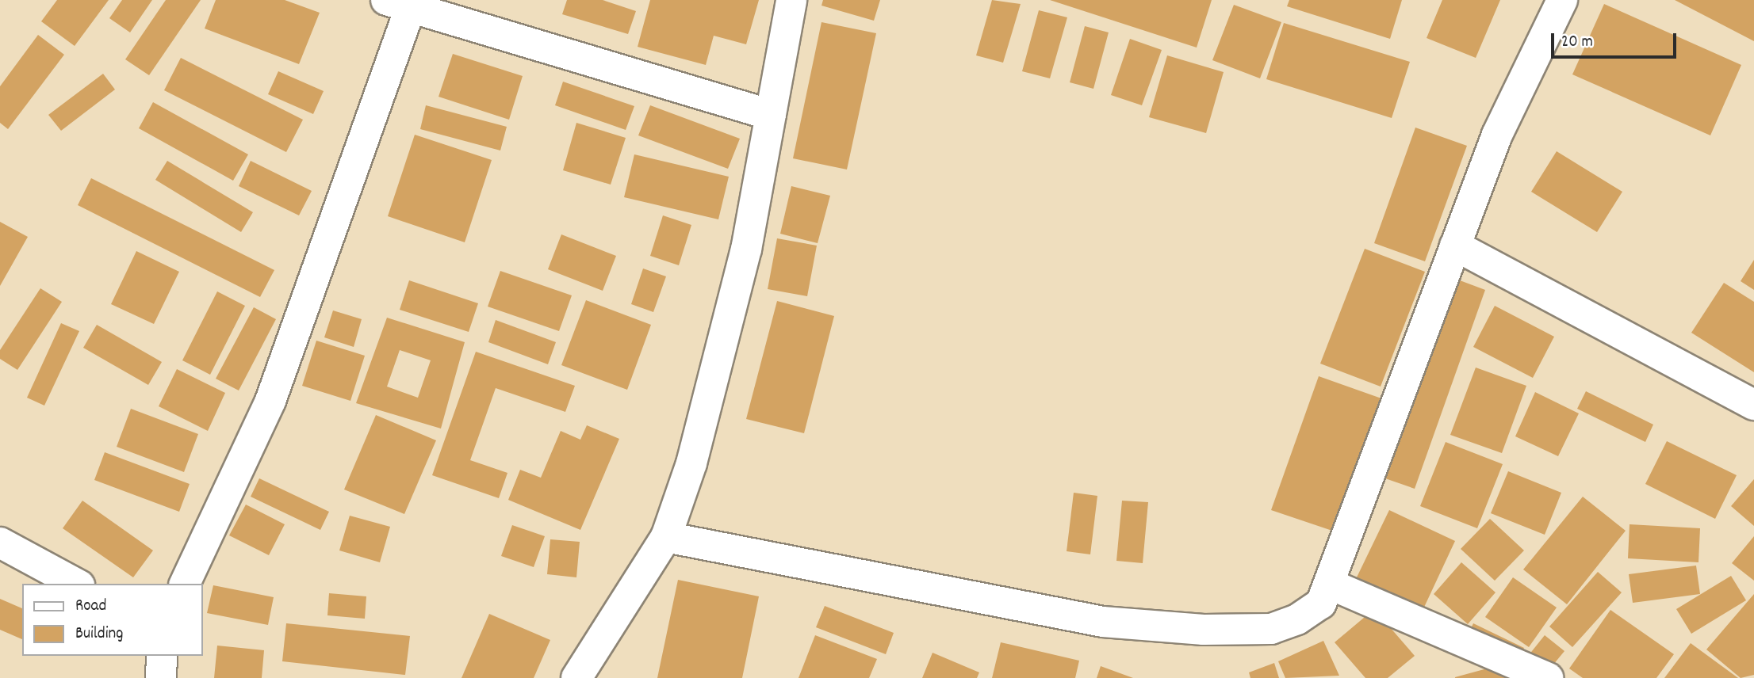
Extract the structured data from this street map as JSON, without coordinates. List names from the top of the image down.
{
  "legend": ["Road", "Building"],
  "scale_bar": "20 m"
}
